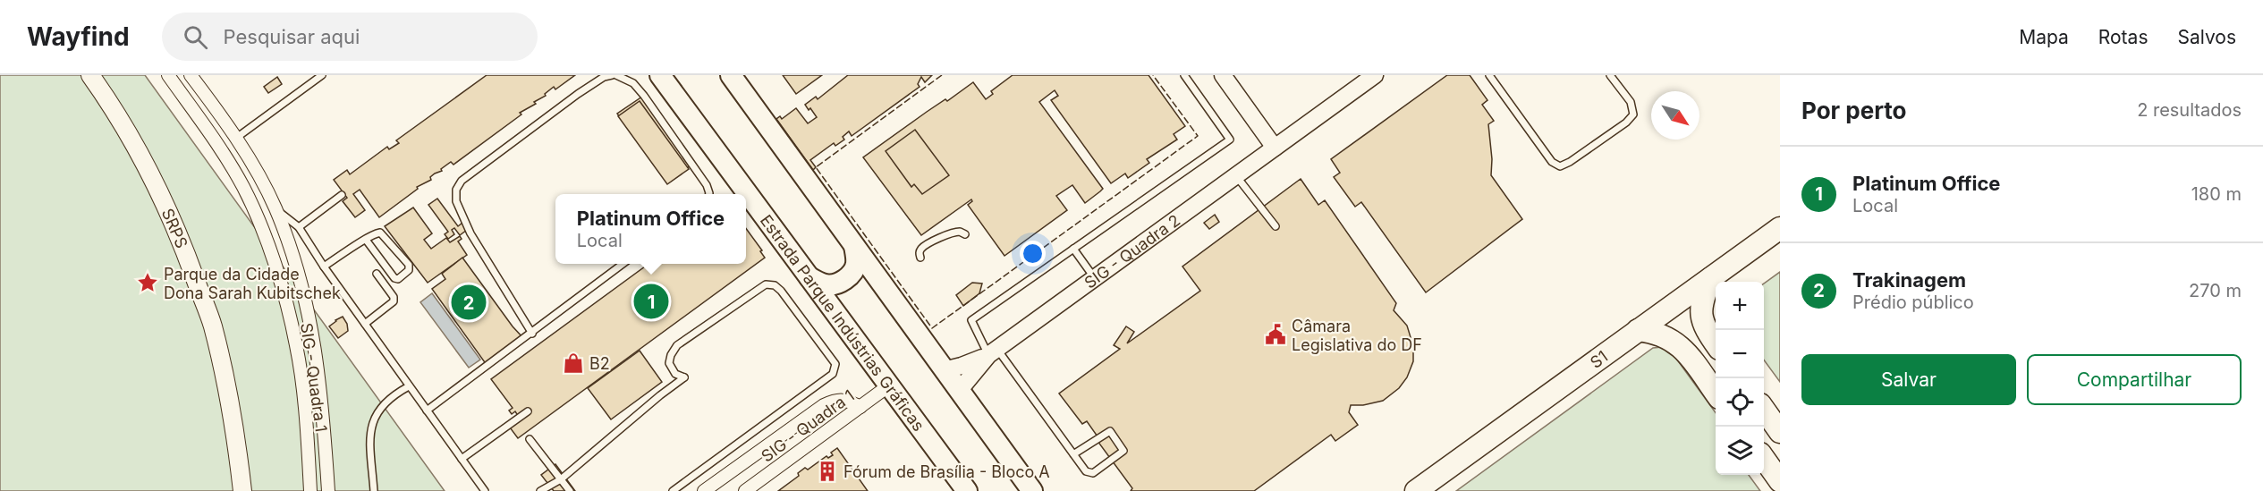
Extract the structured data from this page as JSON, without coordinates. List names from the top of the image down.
{
  "streets": {
    "highway": ["S1"],
    "main road": ["SRPS", "Estrada Parque Indústrias Gráficas"],
    "street": ["SIG - Quadra 2", "SIG - Quadra 1"]
  },
  "crossings": [
    ["Estrada Parque Indústrias Gráficas", "SIG - Quadra 1"]
  ],
  "places": {
    "place": ["Parque da Cidade Dona Sarah Kubitschek"],
    "public building": ["Câmara Legislativa do DF"],
    "shop": ["B2"],
    "building": ["Fórum de Brasília - Bloco A"]
  },
  "north": "bottom right",
  "page": {
    "header": "Wayfind",
    "search": "Pesquisar aqui",
    "nav": ["Mapa", "Rotas", "Salvos"],
    "heading": ["Por perto", "2 resultados"],
    "list": [
      {
        "mark": "1",
        "name": "Platinum Office",
        "note": "Local",
        "value": "180 m"
      },
      {
        "mark": "2",
        "name": "Trakinagem",
        "note": "Prédio público",
        "value": "270 m"
      }
    ],
    "popup": ["Platinum Office", "Local"],
    "map_buttons": ["+", "−"],
    "pins": ["1", "2"],
    "buttons": ["Salvar", "Compartilhar"]
  }
}
